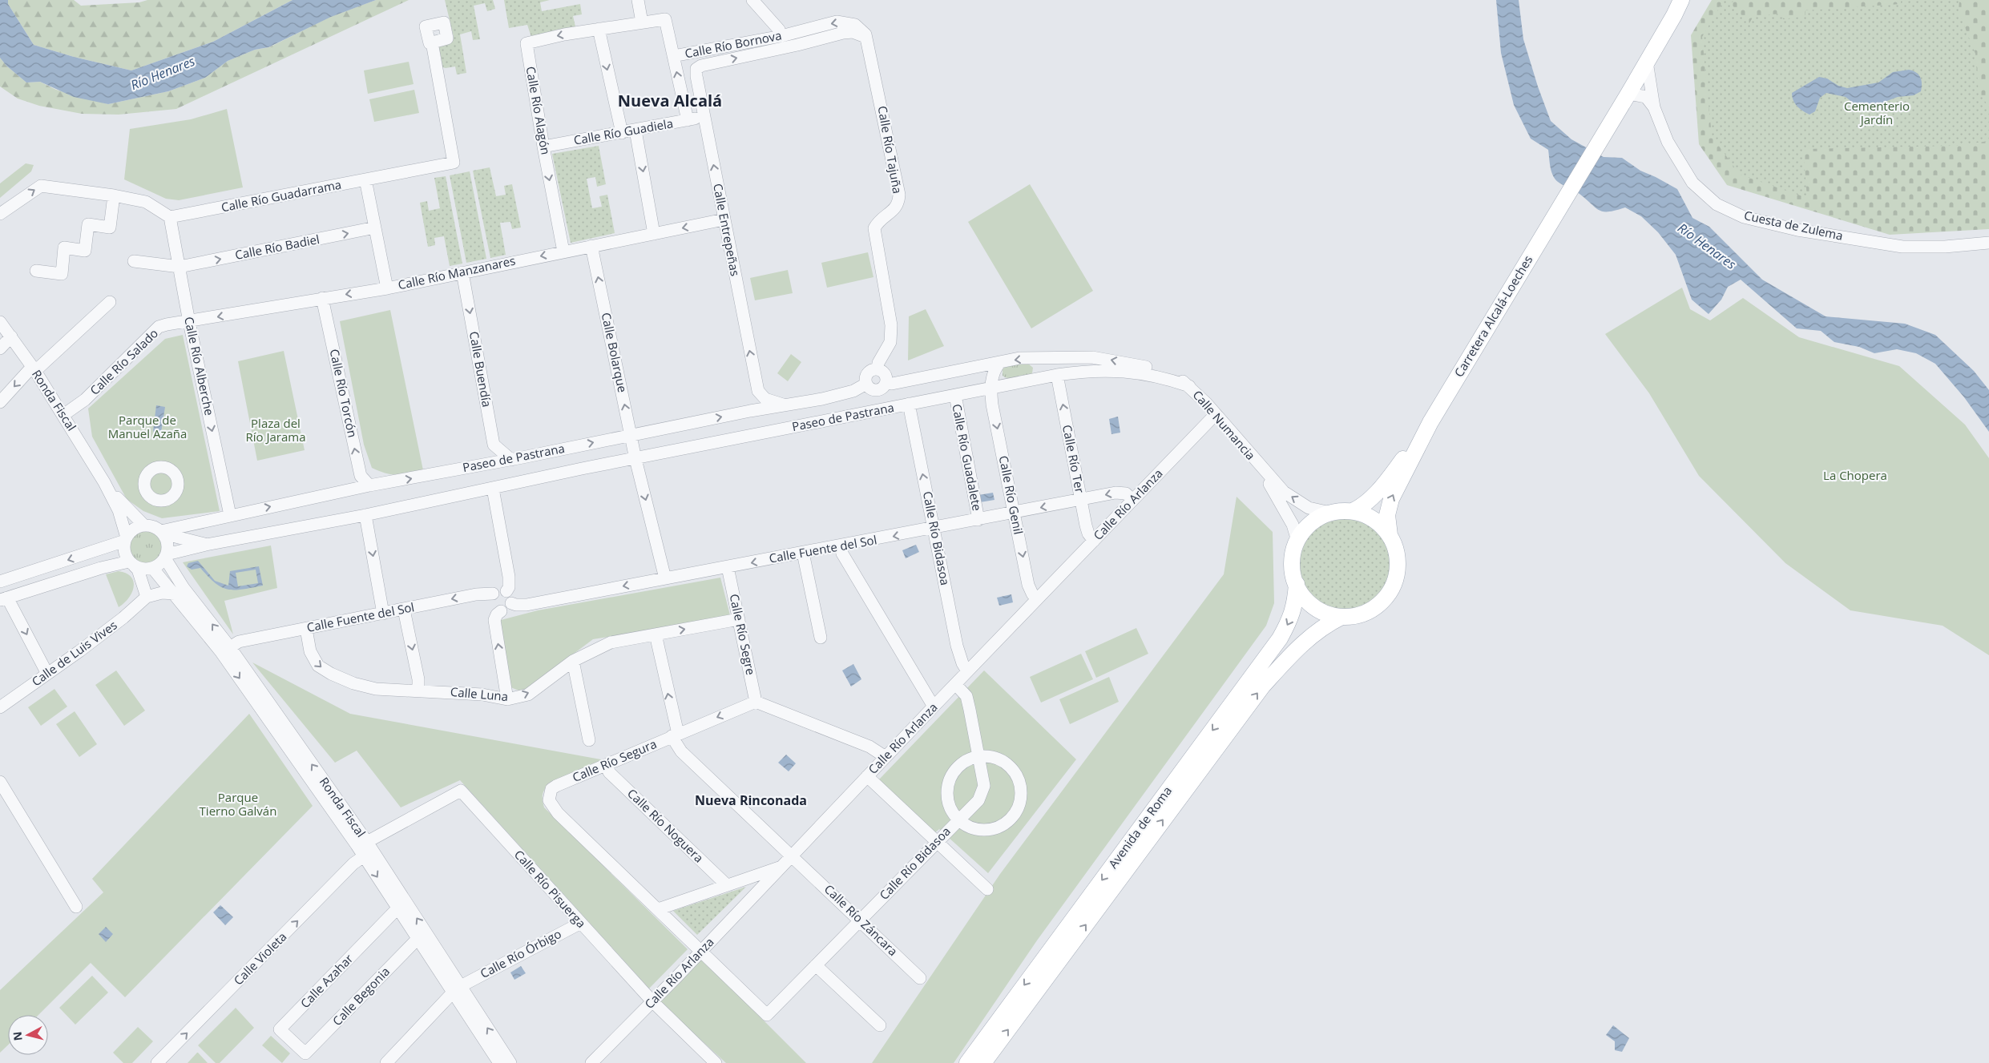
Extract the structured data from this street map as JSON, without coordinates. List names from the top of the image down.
{
  "streets": {
    "main road": ["Carretera Alcalá-Loeches", "Avenida de Roma"],
    "street": [
      "Calle Río Bornova",
      "Calle Río Alagón",
      "Calle Río Guadiela",
      "Calle Río Tajuña",
      "Calle Río Guadarrama",
      "Cuesta de Zulema",
      "Calle Entrepeñas",
      "Calle Río Badiel",
      "Calle Río Manzanares",
      "Calle Bolarque",
      "Calle Río Salado",
      "Calle Río Alberche",
      "Calle Buendía",
      "Calle Río Torcón",
      "Ronda Fiscal",
      "Paseo de Pastrana",
      "Calle Numancia",
      "Calle Río Guadalete",
      "Calle Río Ter",
      "Calle Río Genil",
      "Calle Río Arlanza",
      "Calle Río Bidasoa",
      "Calle Fuente del Sol",
      "Calle Río Segre",
      "Calle de Luis Vives",
      "Calle Luna",
      "Calle Río Segura",
      "Calle Río Noguera",
      "Calle Río Pisuerga",
      "Calle Río Záncara",
      "Calle Río Órbigo",
      "Calle Violeta",
      "Calle Azahar",
      "Calle Begonia"
    ]
  },
  "crossings": [
    ["Calle Río Bornova", "Calle Río Tajuña"],
    ["Calle Río Bornova", "Calle Entrepeñas"],
    ["Calle Río Alagón", "Calle Río Guadiela"],
    ["Calle Río Alagón", "Calle Río Manzanares"],
    ["Calle Río Guadiela", "Calle Entrepeñas"],
    ["Calle Río Tajuña", "Paseo de Pastrana"],
    ["Calle Río Guadarrama", "Calle Río Alberche"],
    ["Calle Entrepeñas", "Calle Río Manzanares"],
    ["Calle Río Badiel", "Calle Río Alberche"],
    ["Calle Río Manzanares", "Calle Bolarque"],
    ["Calle Río Manzanares", "Calle Río Salado"],
    ["Calle Río Manzanares", "Calle Río Alberche"],
    ["Calle Río Manzanares", "Calle Buendía"],
    ["Calle Río Manzanares", "Calle Río Torcón"],
    ["Carretera Alcalá-Loeches", "Calle Numancia"],
    ["Carretera Alcalá-Loeches", "Avenida de Roma"],
    ["Calle Bolarque", "Paseo de Pastrana"],
    ["Calle Bolarque", "Calle Fuente del Sol"],
    ["Calle Río Salado", "Calle Río Alberche"],
    ["Calle Río Salado", "Ronda Fiscal"],
    ["Calle Río Alberche", "Paseo de Pastrana"],
    ["Calle Río Torcón", "Paseo de Pastrana"],
    ["Ronda Fiscal", "Paseo de Pastrana"],
    ["Ronda Fiscal", "Calle Fuente del Sol"],
    ["Ronda Fiscal", "Calle Río Pisuerga"],
    ["Ronda Fiscal", "Calle Río Órbigo"],
    ["Ronda Fiscal", "Calle Violeta"],
    ["Ronda Fiscal", "Calle Azahar"],
    ["Ronda Fiscal", "Calle Begonia"],
    ["Paseo de Pastrana", "Calle Numancia"],
    ["Paseo de Pastrana", "Calle Río Guadalete"],
    ["Paseo de Pastrana", "Calle Río Ter"],
    ["Paseo de Pastrana", "Calle Río Genil"],
    ["Paseo de Pastrana", "Calle Río Bidasoa"],
    ["Calle Numancia", "Calle Río Arlanza"],
    ["Calle Numancia", "Avenida de Roma"],
    ["Calle Río Guadalete", "Calle Fuente del Sol"],
    ["Calle Río Ter", "Calle Río Arlanza"],
    ["Calle Río Ter", "Calle Fuente del Sol"],
    ["Calle Río Genil", "Calle Río Arlanza"],
    ["Calle Río Genil", "Calle Fuente del Sol"],
    ["Calle Río Arlanza", "Calle Río Bidasoa"],
    ["Calle Río Arlanza", "Calle Fuente del Sol"],
    ["Calle Río Arlanza", "Calle Río Segura"],
    ["Calle Río Arlanza", "Calle Río Pisuerga"],
    ["Calle Río Arlanza", "Calle Río Záncara"],
    ["Calle Río Bidasoa", "Calle Fuente del Sol"],
    ["Calle Río Bidasoa", "Calle Río Segura"],
    ["Calle Río Bidasoa", "Calle Río Záncara"],
    ["Calle Fuente del Sol", "Calle Río Segre"],
    ["Calle Fuente del Sol", "Calle Luna"],
    ["Calle Río Segre", "Calle Luna"],
    ["Calle Río Segre", "Calle Río Segura"],
    ["Calle Río Segura", "Calle Río Noguera"],
    ["Calle Río Segura", "Calle Río Záncara"],
    ["Calle Río Pisuerga", "Calle Río Órbigo"],
    ["Calle Azahar", "Calle Begonia"]
  ],
  "one_way": [
    "Calle Río Badiel",
    "Calle Río Manzanares",
    "Calle Río Alberche",
    "Calle Buendía",
    "Calle Río Torcón",
    "Calle Río Ter",
    "Calle Río Genil",
    "Calle Fuente del Sol",
    "Calle Luna",
    "Calle Violeta"
  ],
  "districts": ["Nueva Alcalá", "Nueva Rinconada"],
  "water": ["Río Henares"],
  "parks": [
    "Cementerio Jardín",
    "Parque de Manuel Azaña",
    "Plaza del Río Jarama",
    "La Chopera",
    "Parque Tierno Galván"
  ],
  "north": "left"
}
